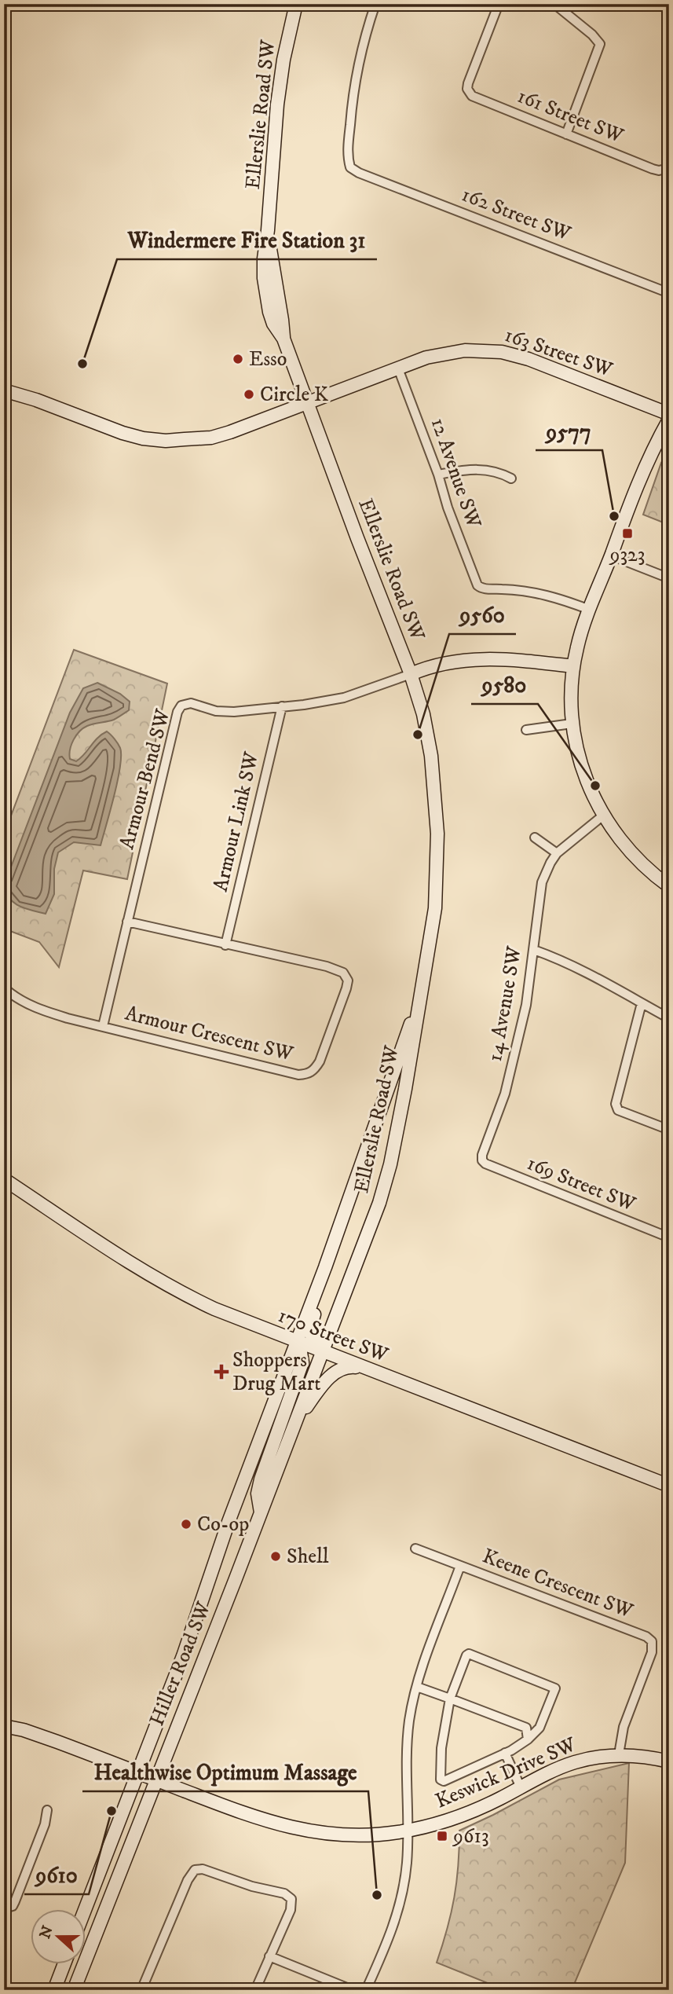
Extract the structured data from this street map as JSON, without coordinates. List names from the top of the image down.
{
  "streets": {
    "main road": [
      "Ellerslie Road SW",
      "163 Street SW",
      "170 Street SW",
      "Hiller Road SW",
      "Keswick Drive SW"
    ],
    "street": [
      "161 Street SW",
      "162 Street SW",
      "12 Avenue SW",
      "Armour Bend SW",
      "Armour Link SW",
      "14 Avenue SW",
      "Armour Crescent SW",
      "169 Street SW",
      "Keene Crescent SW"
    ]
  },
  "crossings": [
    ["Ellerslie Road SW", "163 Street SW"],
    ["Ellerslie Road SW", "Armour Bend SW"],
    ["Ellerslie Road SW", "170 Street SW"],
    ["Ellerslie Road SW", "Hiller Road SW"],
    ["163 Street SW", "12 Avenue SW"],
    ["Armour Bend SW", "Armour Link SW"],
    ["Armour Bend SW", "Armour Crescent SW"],
    ["Armour Link SW", "Armour Crescent SW"],
    ["14 Avenue SW", "169 Street SW"],
    ["170 Street SW", "Hiller Road SW"],
    ["Keene Crescent SW", "Keswick Drive SW"],
    ["Hiller Road SW", "Keswick Drive SW"]
  ],
  "places": {
    "other": [
      "Esso",
      "Windermere Fire Station 31",
      "Circle K",
      "9577",
      "9560",
      "9580",
      "Co-op",
      "Shell",
      "9610",
      "Healthwise Optimum Massage"
    ],
    "transit": ["9323", "9613"],
    "health": ["Shoppers Drug Mart"]
  },
  "north": "left"
}
